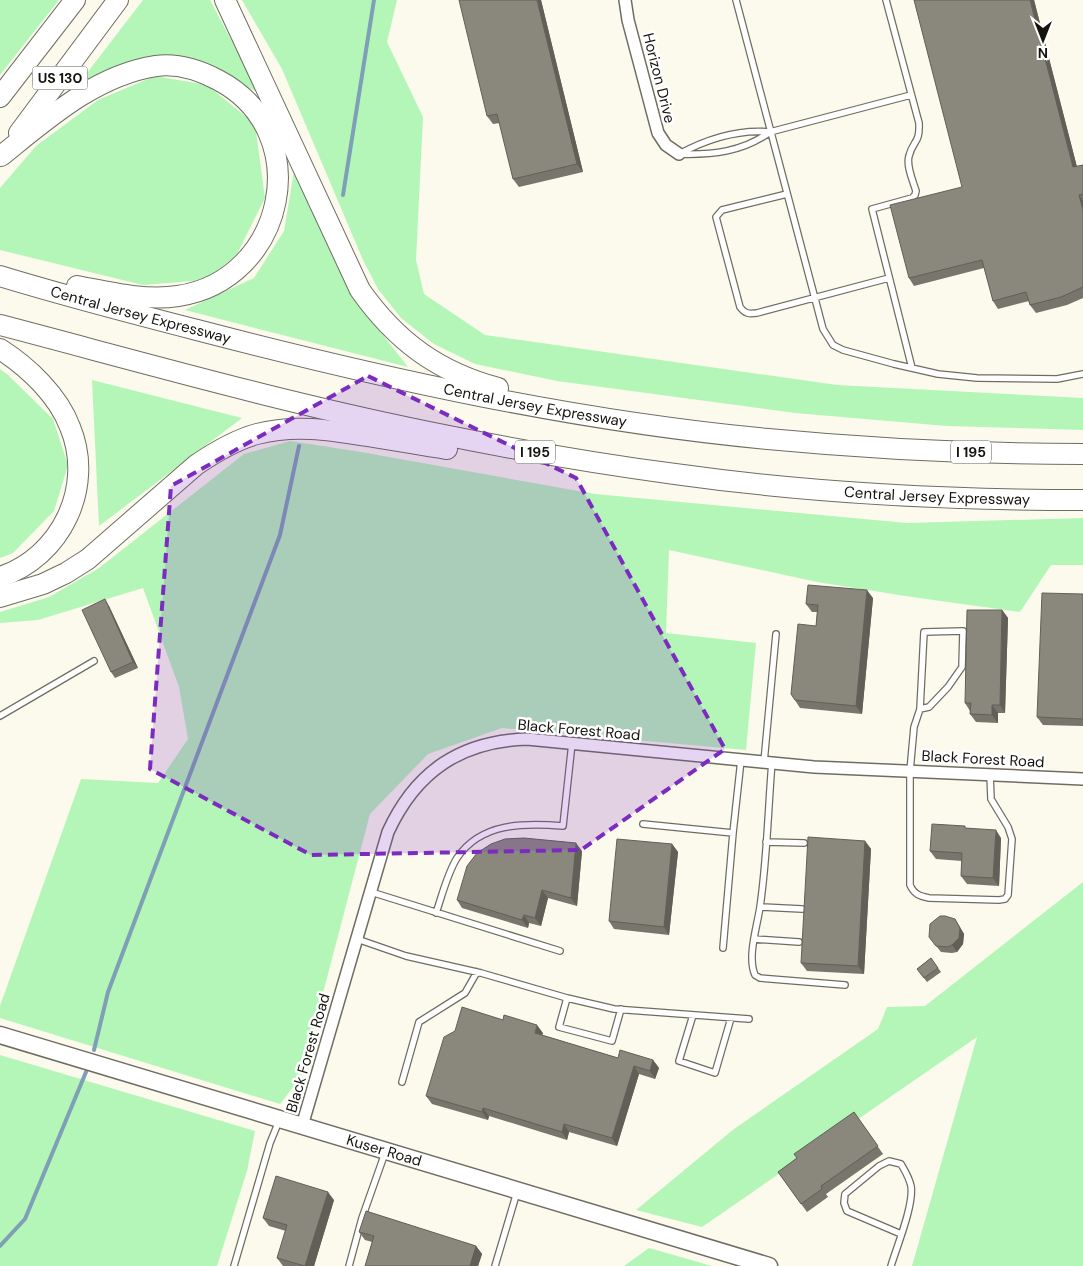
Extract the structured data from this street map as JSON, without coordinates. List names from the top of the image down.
{
  "streets": {
    "highway": ["US 130", "Central Jersey Expressway", "I 195"],
    "street": ["Horizon Drive", "Black Forest Road", "Kuser Road"]
  },
  "crossings": [
    ["Black Forest Road", "Kuser Road"]
  ],
  "north": "bottom"
}
